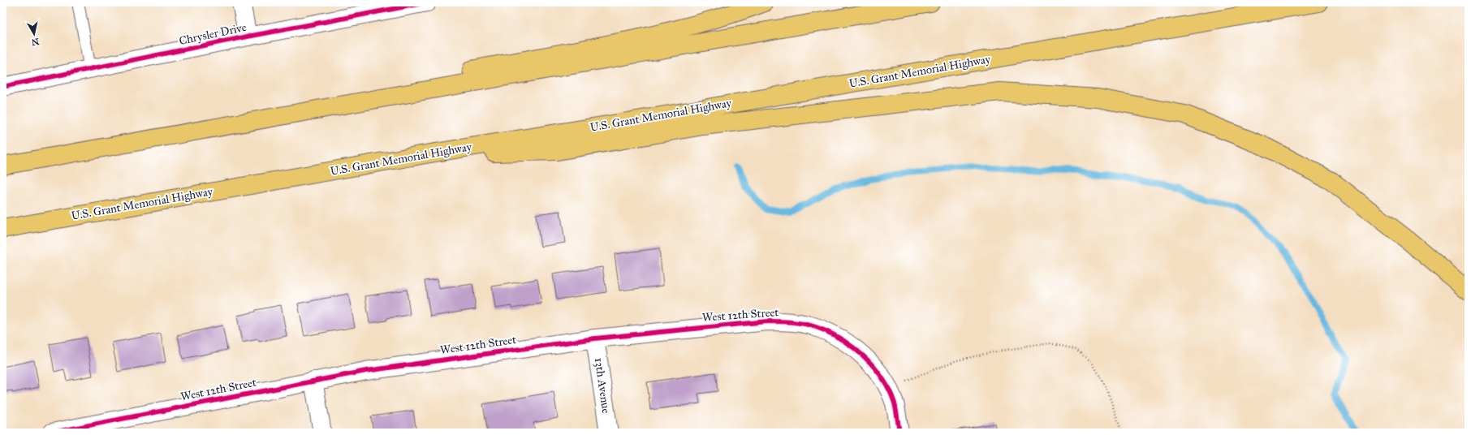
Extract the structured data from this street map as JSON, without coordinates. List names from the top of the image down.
{
  "streets": {
    "main road": ["U.S. Grant Memorial Highway"],
    "street": ["Chrysler Drive", "West 12th Street", "13th Avenue"]
  },
  "crossings": [
    ["West 12th Street", "13th Avenue"]
  ],
  "north": "bottom"
}
